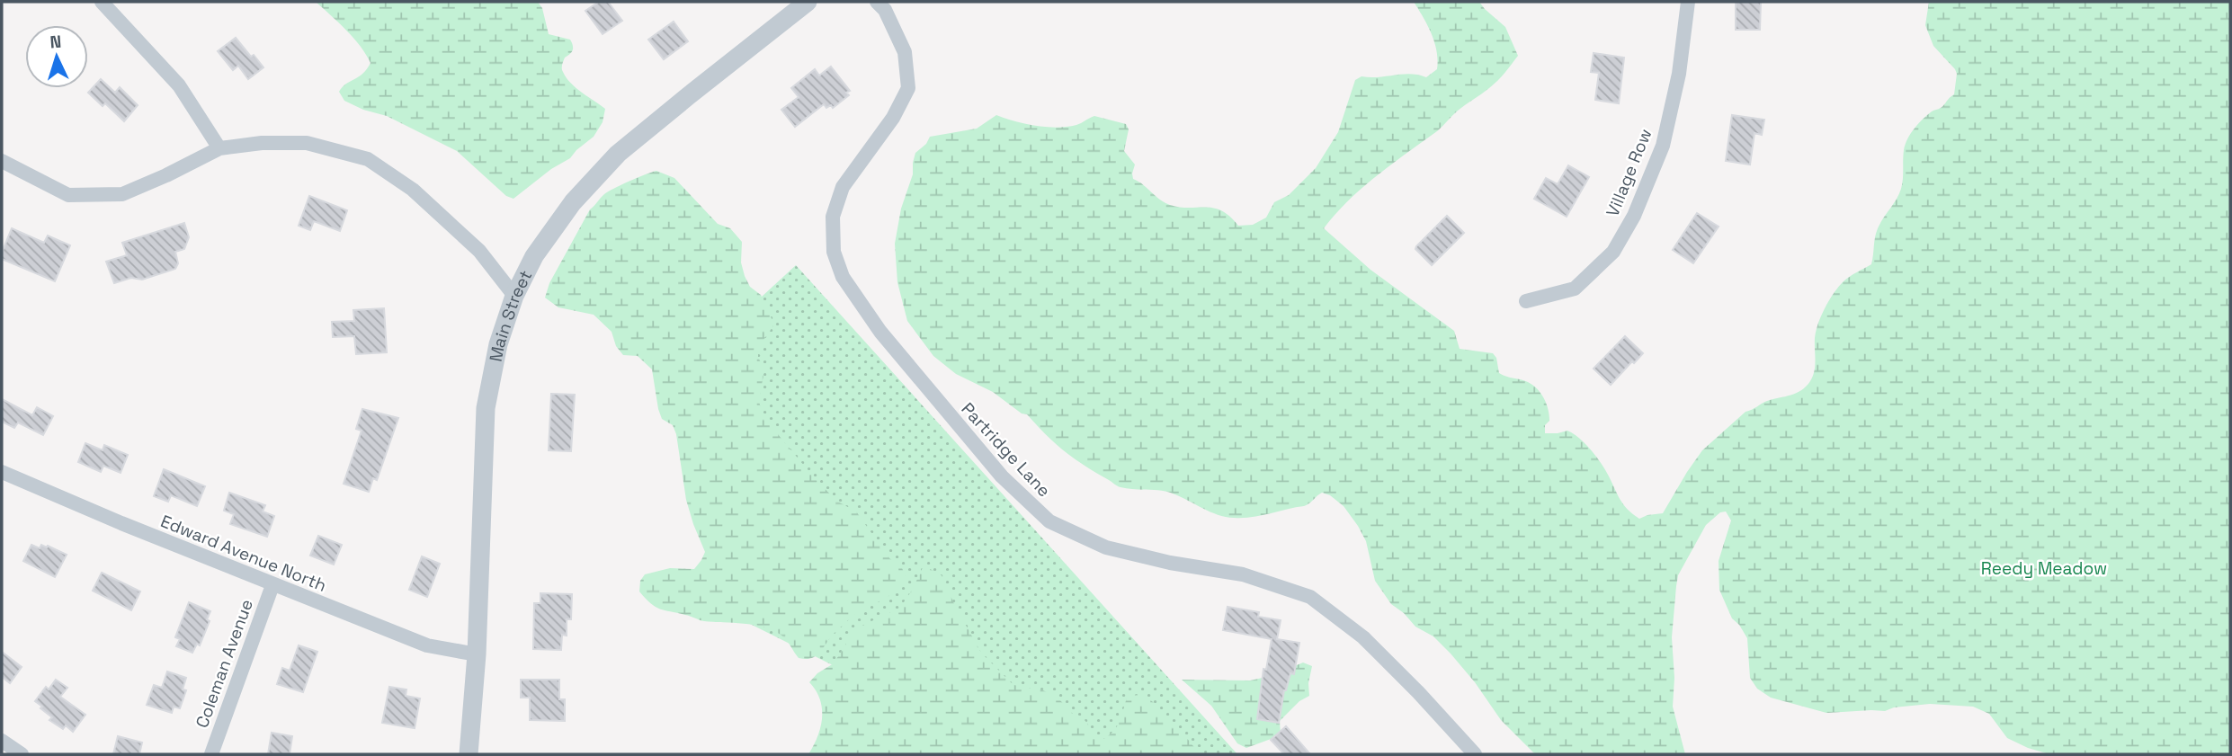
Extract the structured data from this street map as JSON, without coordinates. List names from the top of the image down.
{
  "streets": {
    "street": [
      "Village Row",
      "Main Street",
      "Partridge Lane",
      "Edward Avenue North",
      "Coleman Avenue"
    ]
  },
  "crossings": [
    ["Main Street", "Edward Avenue North"],
    ["Edward Avenue North", "Coleman Avenue"]
  ],
  "parks": ["Reedy Meadow"],
  "north": "top"
}
